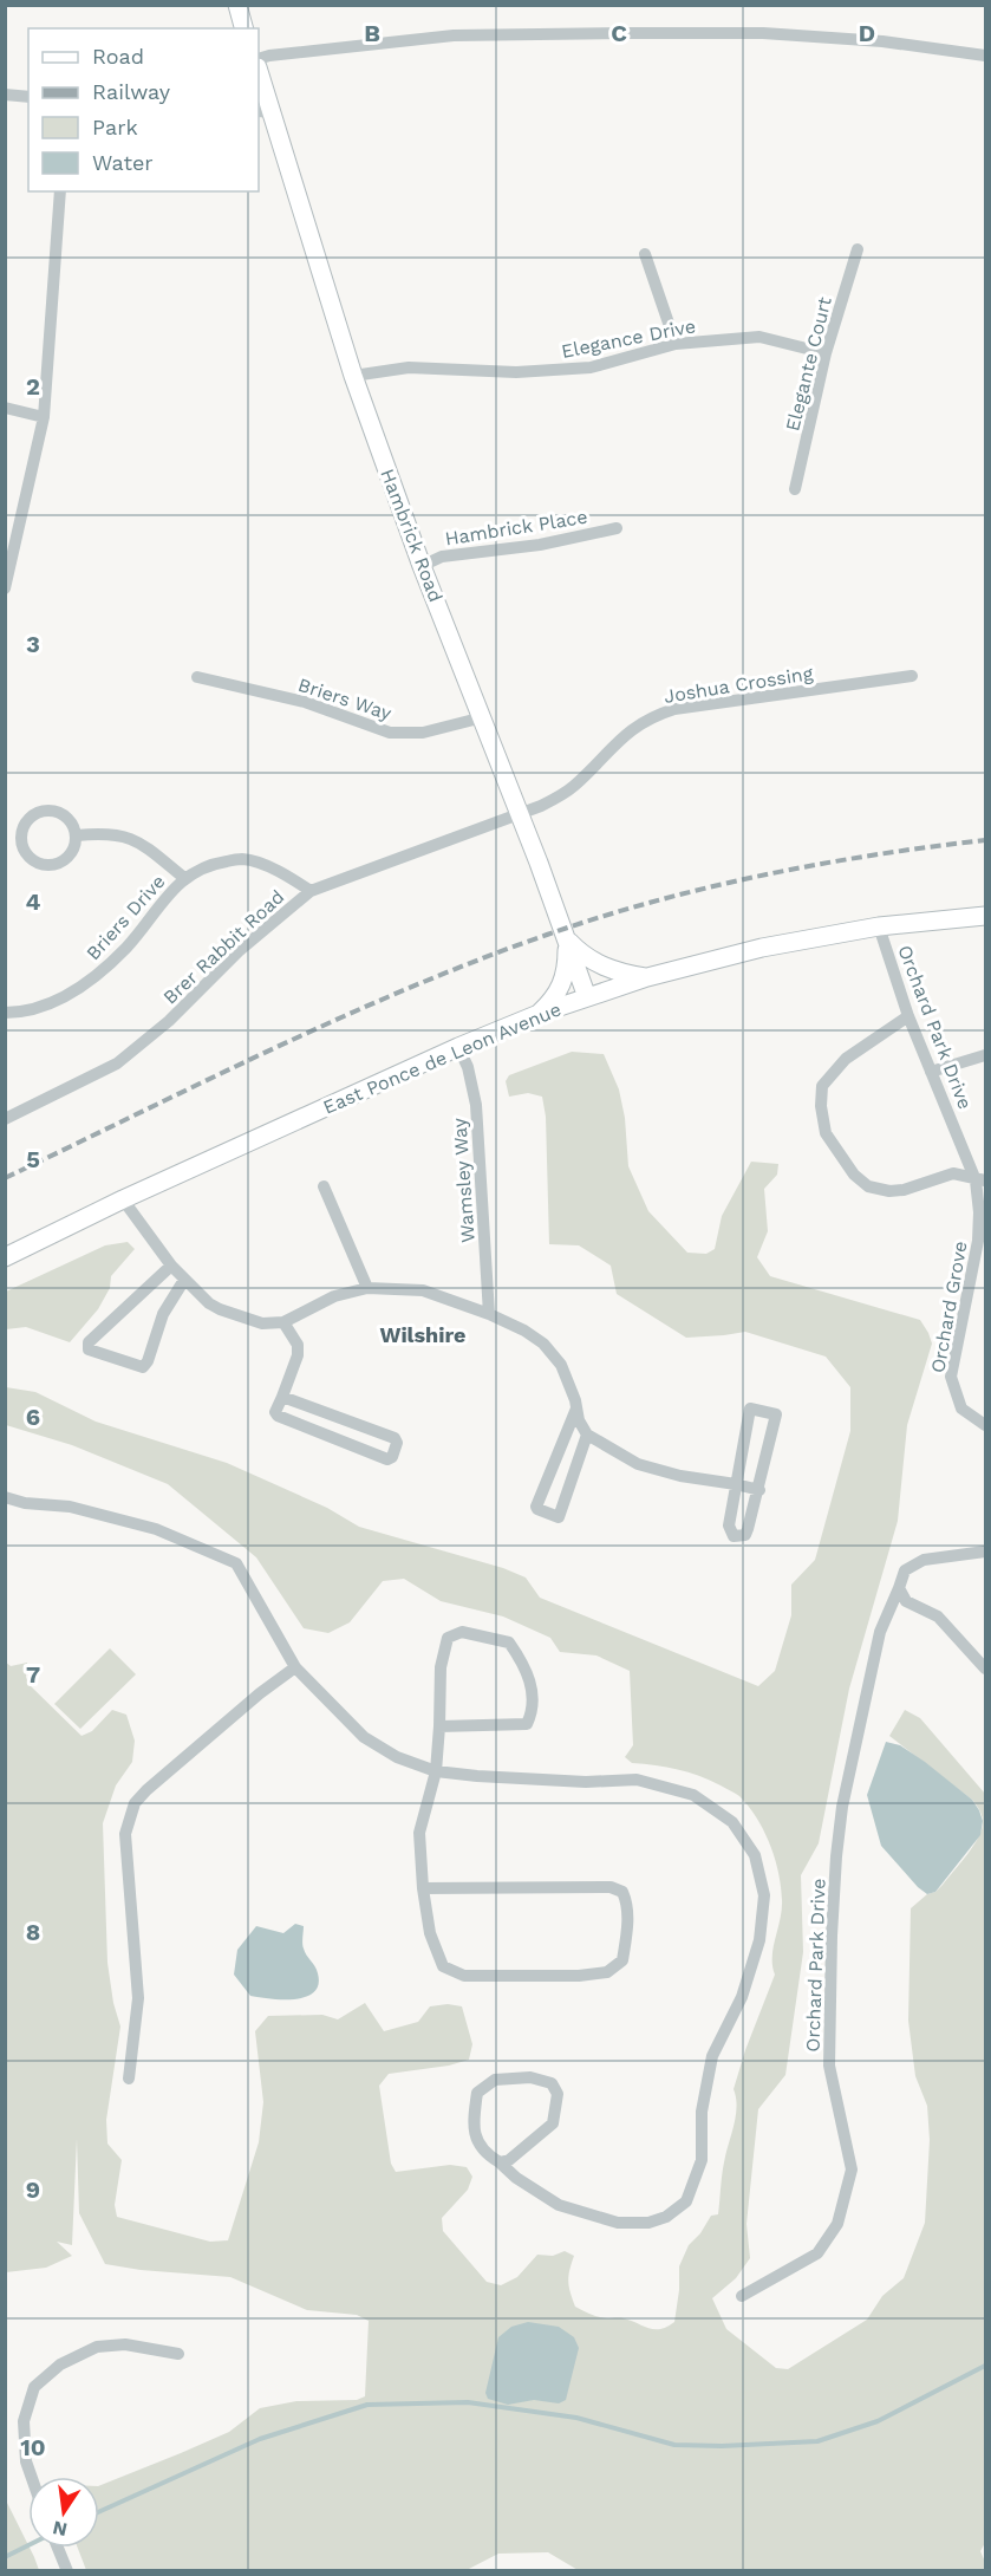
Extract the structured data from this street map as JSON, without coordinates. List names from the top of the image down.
{
  "streets": {
    "main road": ["Hambrick Road", "East Ponce de Leon Avenue"],
    "street": [
      "Elegance Drive",
      "Elegante Court",
      "Hambrick Place",
      "Joshua Crossing",
      "Briers Way",
      "Briers Drive",
      "Brer Rabbit Road",
      "Orchard Park Drive",
      "Wamsley Way",
      "Orchard Grove"
    ]
  },
  "crossings": [
    ["Elegance Drive", "Elegante Court"],
    ["Elegance Drive", "Hambrick Road"],
    ["Hambrick Place", "Hambrick Road"],
    ["Hambrick Road", "Joshua Crossing"],
    ["Hambrick Road", "Briers Way"],
    ["Hambrick Road", "Brer Rabbit Road"],
    ["Hambrick Road", "East Ponce de Leon Avenue"],
    ["Joshua Crossing", "Brer Rabbit Road"],
    ["Briers Drive", "Brer Rabbit Road"],
    ["Orchard Park Drive", "East Ponce de Leon Avenue"],
    ["Orchard Park Drive", "Orchard Grove"],
    ["East Ponce de Leon Avenue", "Wamsley Way"]
  ],
  "districts": ["Wilshire"],
  "legend": [
    "Road",
    "Railway",
    "Park",
    "Water"
  ],
  "north": "bottom",
  "grid": {
    "columns": ["B", "C", "D"],
    "rows": [
      "2",
      "3",
      "4",
      "5",
      "6",
      "7",
      "8",
      "9",
      "10"
    ]
  }
}
